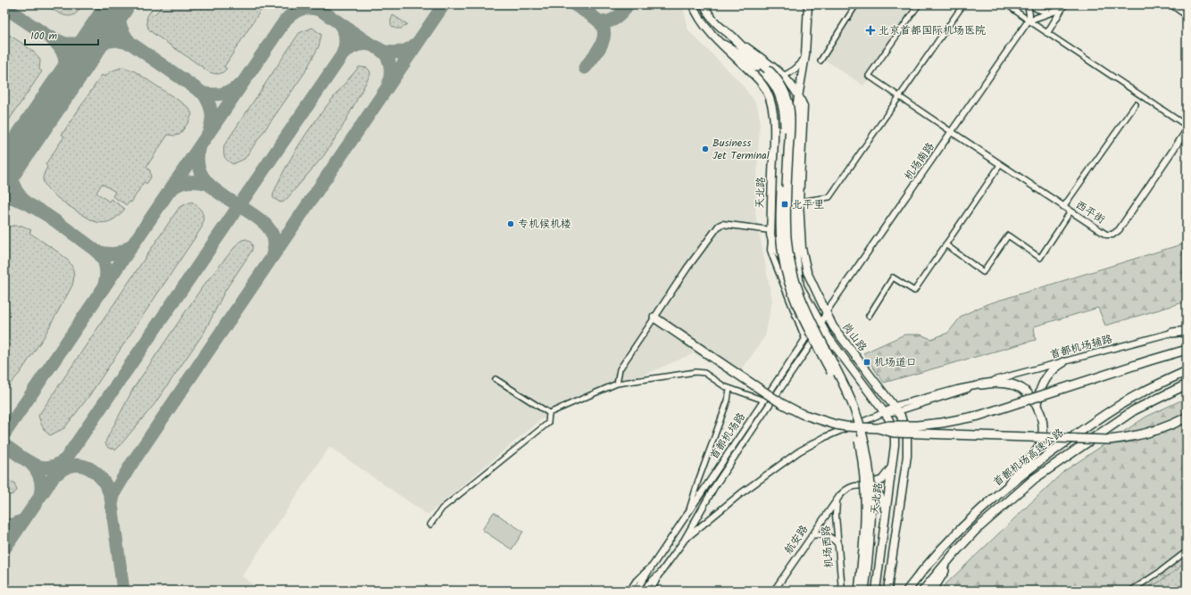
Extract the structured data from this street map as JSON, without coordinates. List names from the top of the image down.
{
  "streets": {
    "highway": ["首都机场高速公路"],
    "main road": ["天北路", "岗山路"],
    "street": [
      "机场南路",
      "西平街",
      "首都机场辅路",
      "首都机场路",
      "航安路",
      "机场西路"
    ]
  },
  "crossings": [
    ["机场南路", "西平街"],
    ["机场南路", "岗山路"],
    ["机场南路", "首都机场路"],
    ["天北路", "岗山路"],
    ["天北路", "首都机场路"],
    ["岗山路", "首都机场辅路"],
    ["岗山路", "首都机场路"],
    ["首都机场辅路", "首都机场路"],
    ["航安路", "机场西路"]
  ],
  "places": {
    "health": ["北京首都国际机场医院"],
    "other": ["Business Jet Terminal", "专机候机楼"],
    "transit": ["北平里", "机场道口"]
  },
  "scale_bar": "100 m"
}
